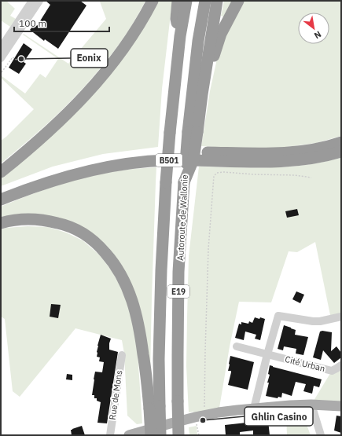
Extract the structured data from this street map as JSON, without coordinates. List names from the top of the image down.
{
  "streets": {
    "highway": ["B501", "Autoroute de Wallonie", "E19"],
    "street": ["Cité Urban", "Rue de Mons"]
  },
  "places": ["Eonix", "Ghlin Casino"],
  "scale_bar": "100 m",
  "north": "bottom right"
}
